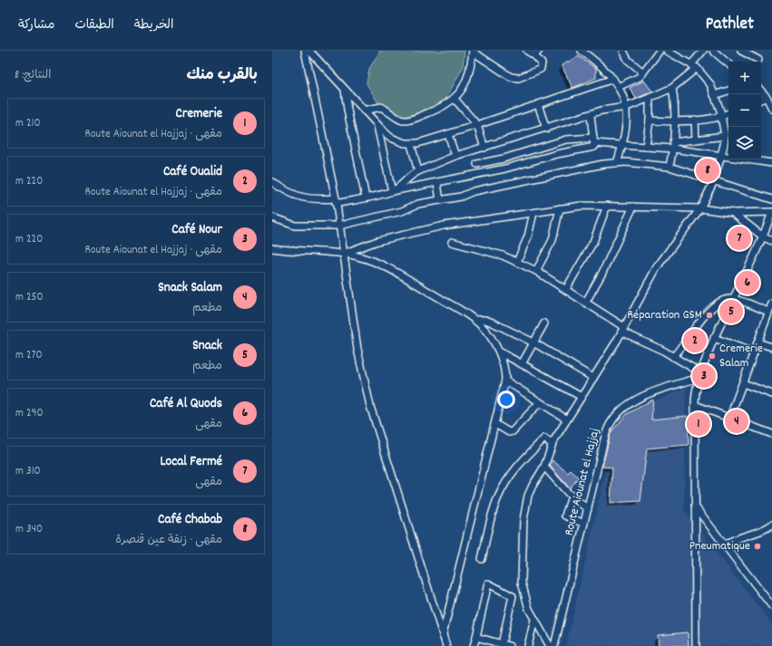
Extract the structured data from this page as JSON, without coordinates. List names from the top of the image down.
{
  "streets": {
    "street": ["Route Aiounat el Hajjaj"]
  },
  "places": ["Réparation GSM", "Cremerie Salam", "Pneumatique"],
  "page": {
    "header": "Pathlet",
    "nav": ["الخريطة", "الطبقات", "مشاركة"],
    "heading": ["بالقرب منك", "النتائج: 8"],
    "map_buttons": ["+", "−"],
    "list": [
      {
        "mark": "1",
        "name": "Cremerie",
        "note": "مقهى · Route Aiounat el Hajjaj",
        "value": "210 m"
      },
      {
        "mark": "2",
        "name": "Café Oualid",
        "note": "مقهى · Route Aiounat el Hajjaj",
        "value": "220 m"
      },
      {
        "mark": "3",
        "name": "Café Nour",
        "note": "مقهى · Route Aiounat el Hajjaj",
        "value": "220 m"
      },
      {
        "mark": "4",
        "name": "Snack Salam",
        "note": "مطعم",
        "value": "250 m"
      },
      {
        "mark": "5",
        "name": "Snack",
        "note": "مطعم",
        "value": "270 m"
      },
      {
        "mark": "6",
        "name": "Café Al Quods",
        "note": "مقهى",
        "value": "290 m"
      },
      {
        "mark": "7",
        "name": "Local Fermé",
        "note": "مقهى",
        "value": "310 m"
      },
      {
        "mark": "8",
        "name": "Café Chabab",
        "note": "مقهى · زنقة عين قنصرة",
        "value": "340 m"
      }
    ],
    "pins": [
      "8",
      "7",
      "6",
      "5",
      "2",
      "3",
      "4",
      "1"
    ]
  }
}
